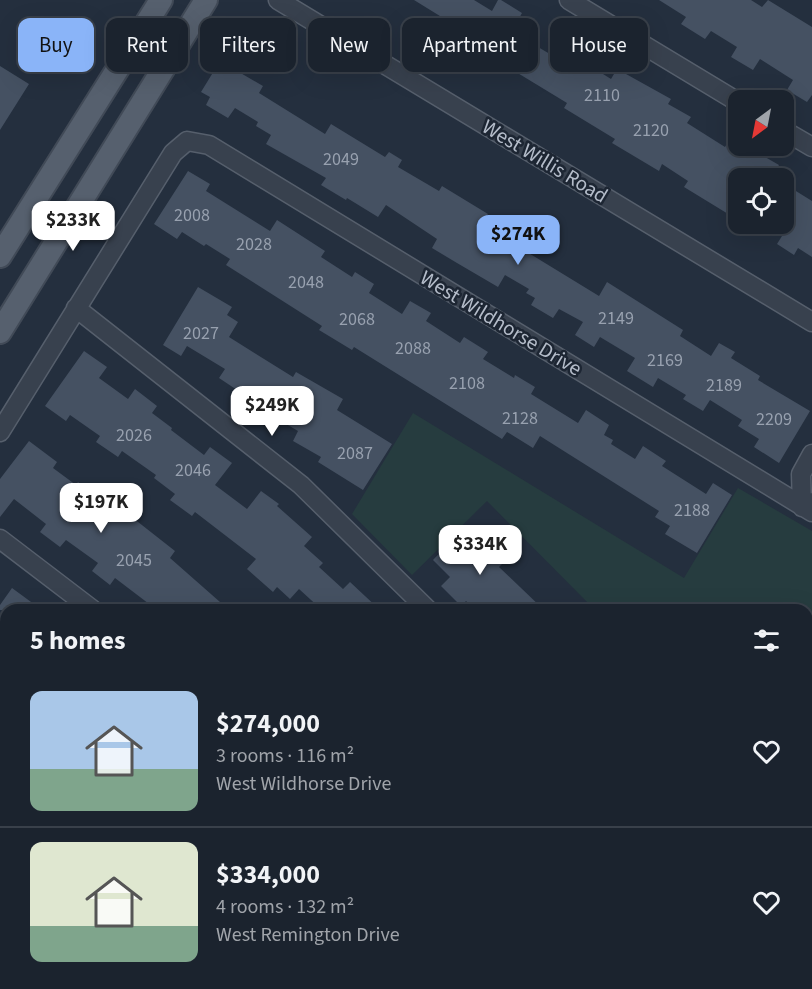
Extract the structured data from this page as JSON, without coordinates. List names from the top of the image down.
{
  "streets": {
    "street": ["West Willis Road", "West Wildhorse Drive"]
  },
  "house_numbers": [
    "2110",
    "2120",
    "2049",
    "2008",
    "2028",
    "2048",
    "2149",
    "2068",
    "2027",
    "2088",
    "2169",
    "2108",
    "2189",
    "2128",
    "2209",
    "2026",
    "2087",
    "2046",
    "2188",
    "2045"
  ],
  "north": "bottom left",
  "page": {
    "chip": [
      "Buy",
      "Rent",
      "Filters",
      "New",
      "Apartment",
      "House"
    ],
    "price": [
      "$233K",
      "$274K",
      "$249K",
      "$197K",
      "$334K"
    ],
    "heading": "5 homes",
    "list": [
      {
        "name": "$274,000",
        "note": "3 rooms · 116 m² · West Wildhorse Drive"
      },
      {
        "name": "$334,000",
        "note": "4 rooms · 132 m² · West Remington Drive"
      }
    ]
  }
}
